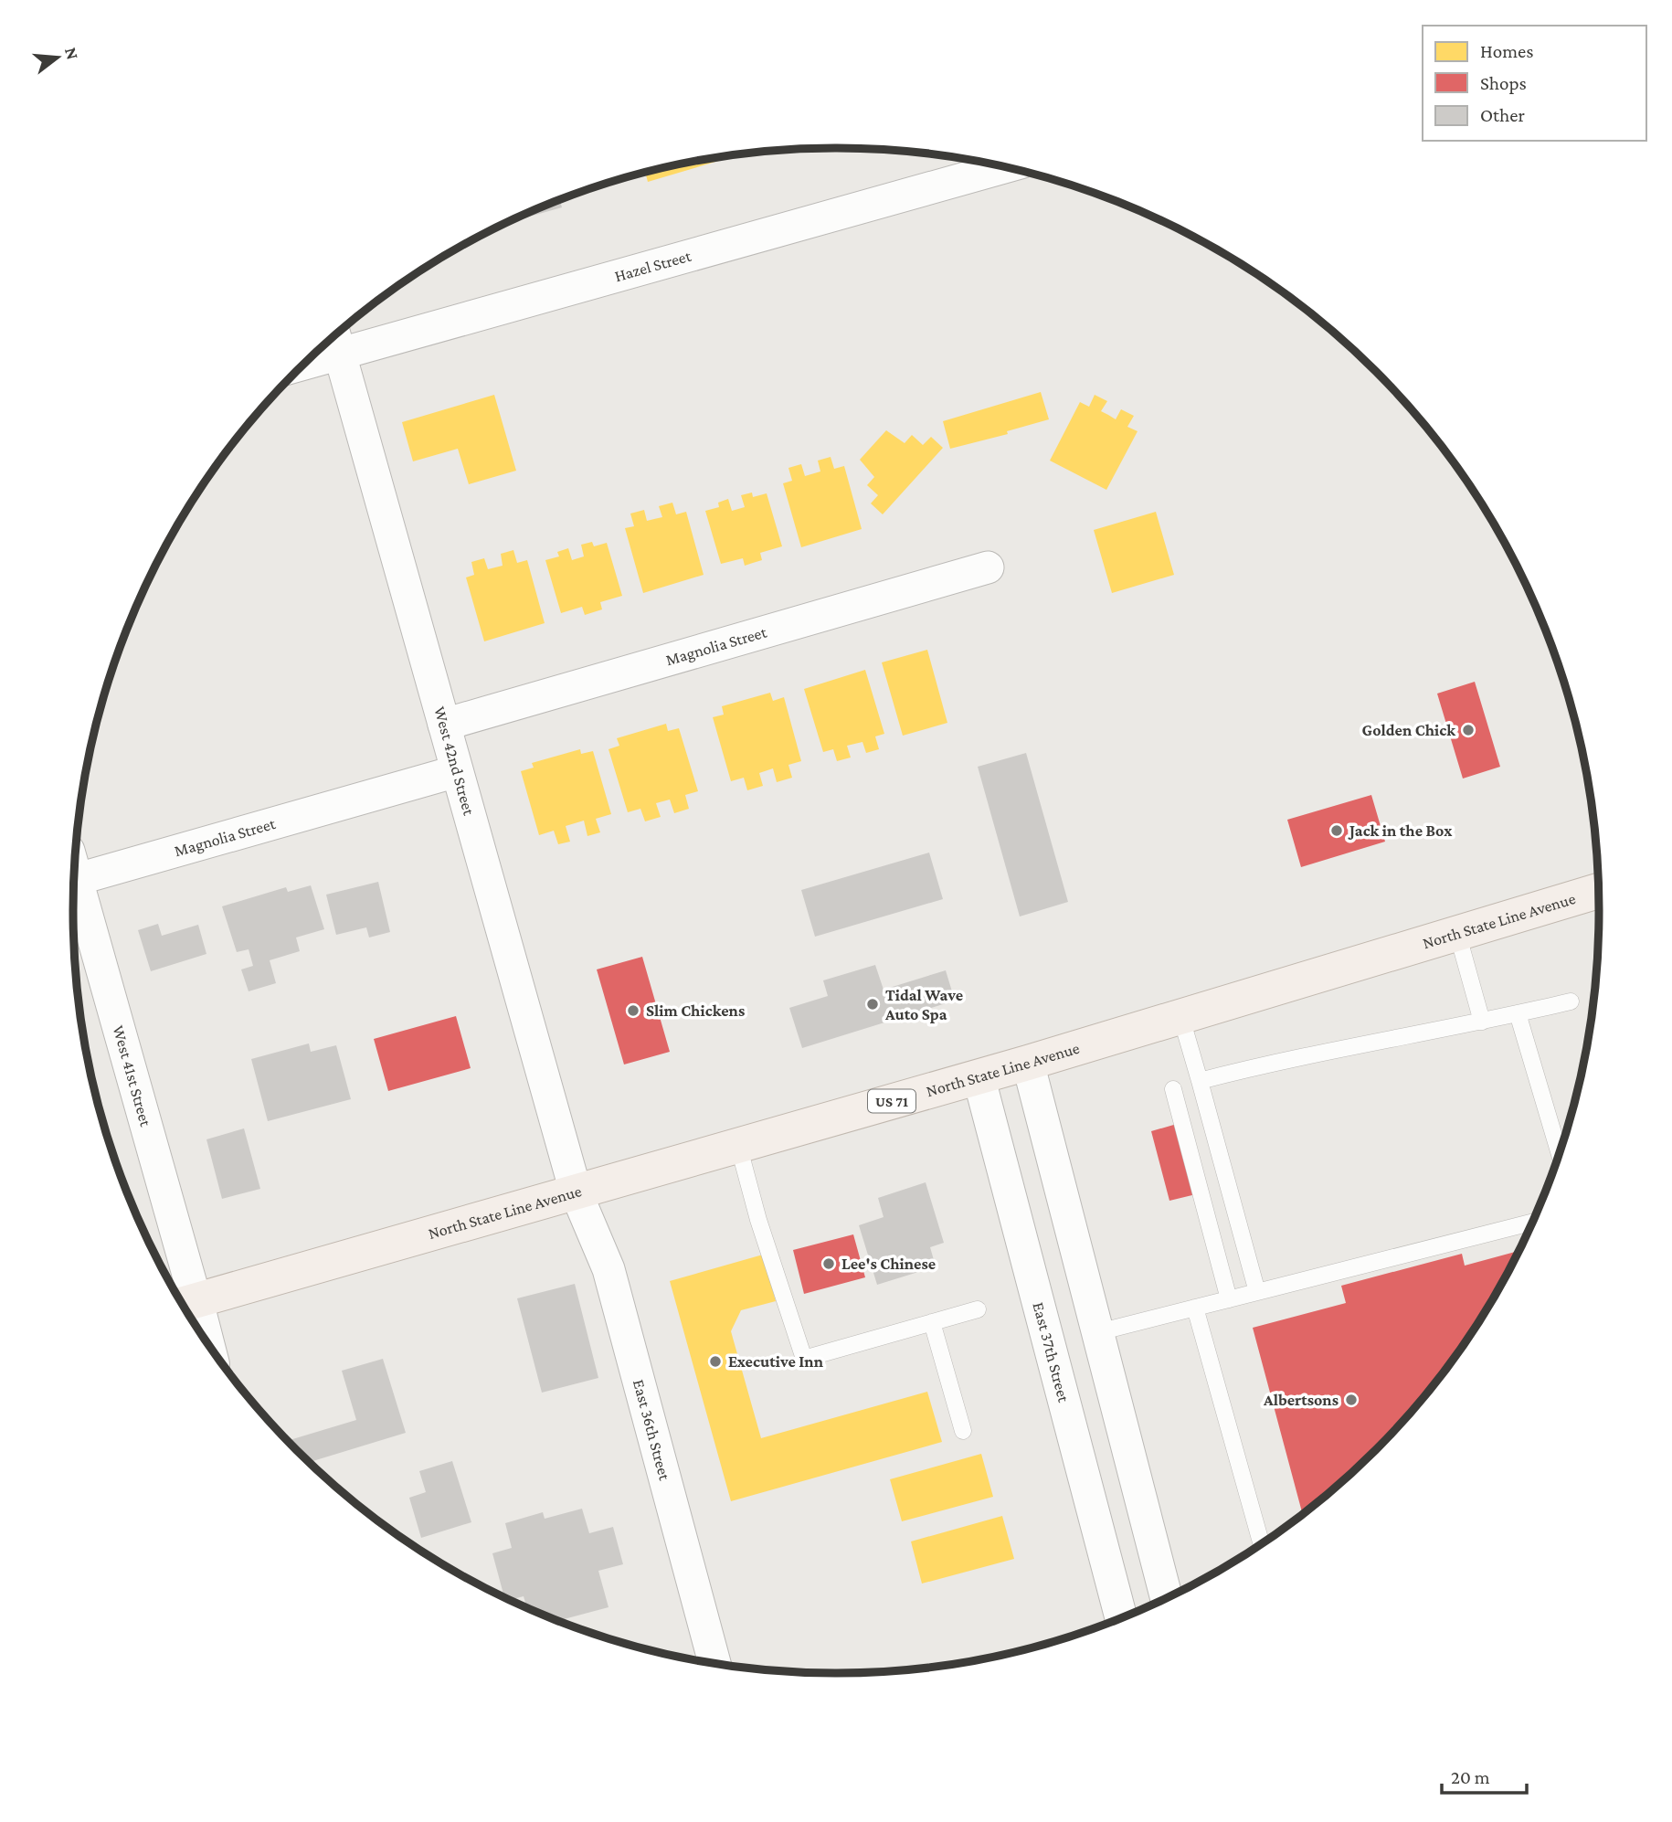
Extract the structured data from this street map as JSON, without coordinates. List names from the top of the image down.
{
  "streets": {
    "main road": ["North State Line Avenue", "US 71"],
    "street": [
      "Hazel Street",
      "Magnolia Street",
      "West 42nd Street",
      "West 41st Street",
      "East 37th Street",
      "East 36th Street"
    ]
  },
  "crossings": [
    ["Hazel Street", "West 42nd Street"],
    ["Magnolia Street", "West 42nd Street"],
    ["West 42nd Street", "North State Line Avenue"],
    ["West 42nd Street", "East 36th Street"],
    ["North State Line Avenue", "West 41st Street"],
    ["North State Line Avenue", "East 37th Street"],
    ["North State Line Avenue", "East 36th Street"]
  ],
  "places": [
    "Golden Chick",
    "Jack in the Box",
    "Tidal Wave Auto Spa",
    "Slim Chickens",
    "Lee's Chinese",
    "Executive Inn",
    "Albertsons"
  ],
  "legend": ["Homes", "Shops", "Other"],
  "scale_bar": "20 m",
  "north": "right"
}
